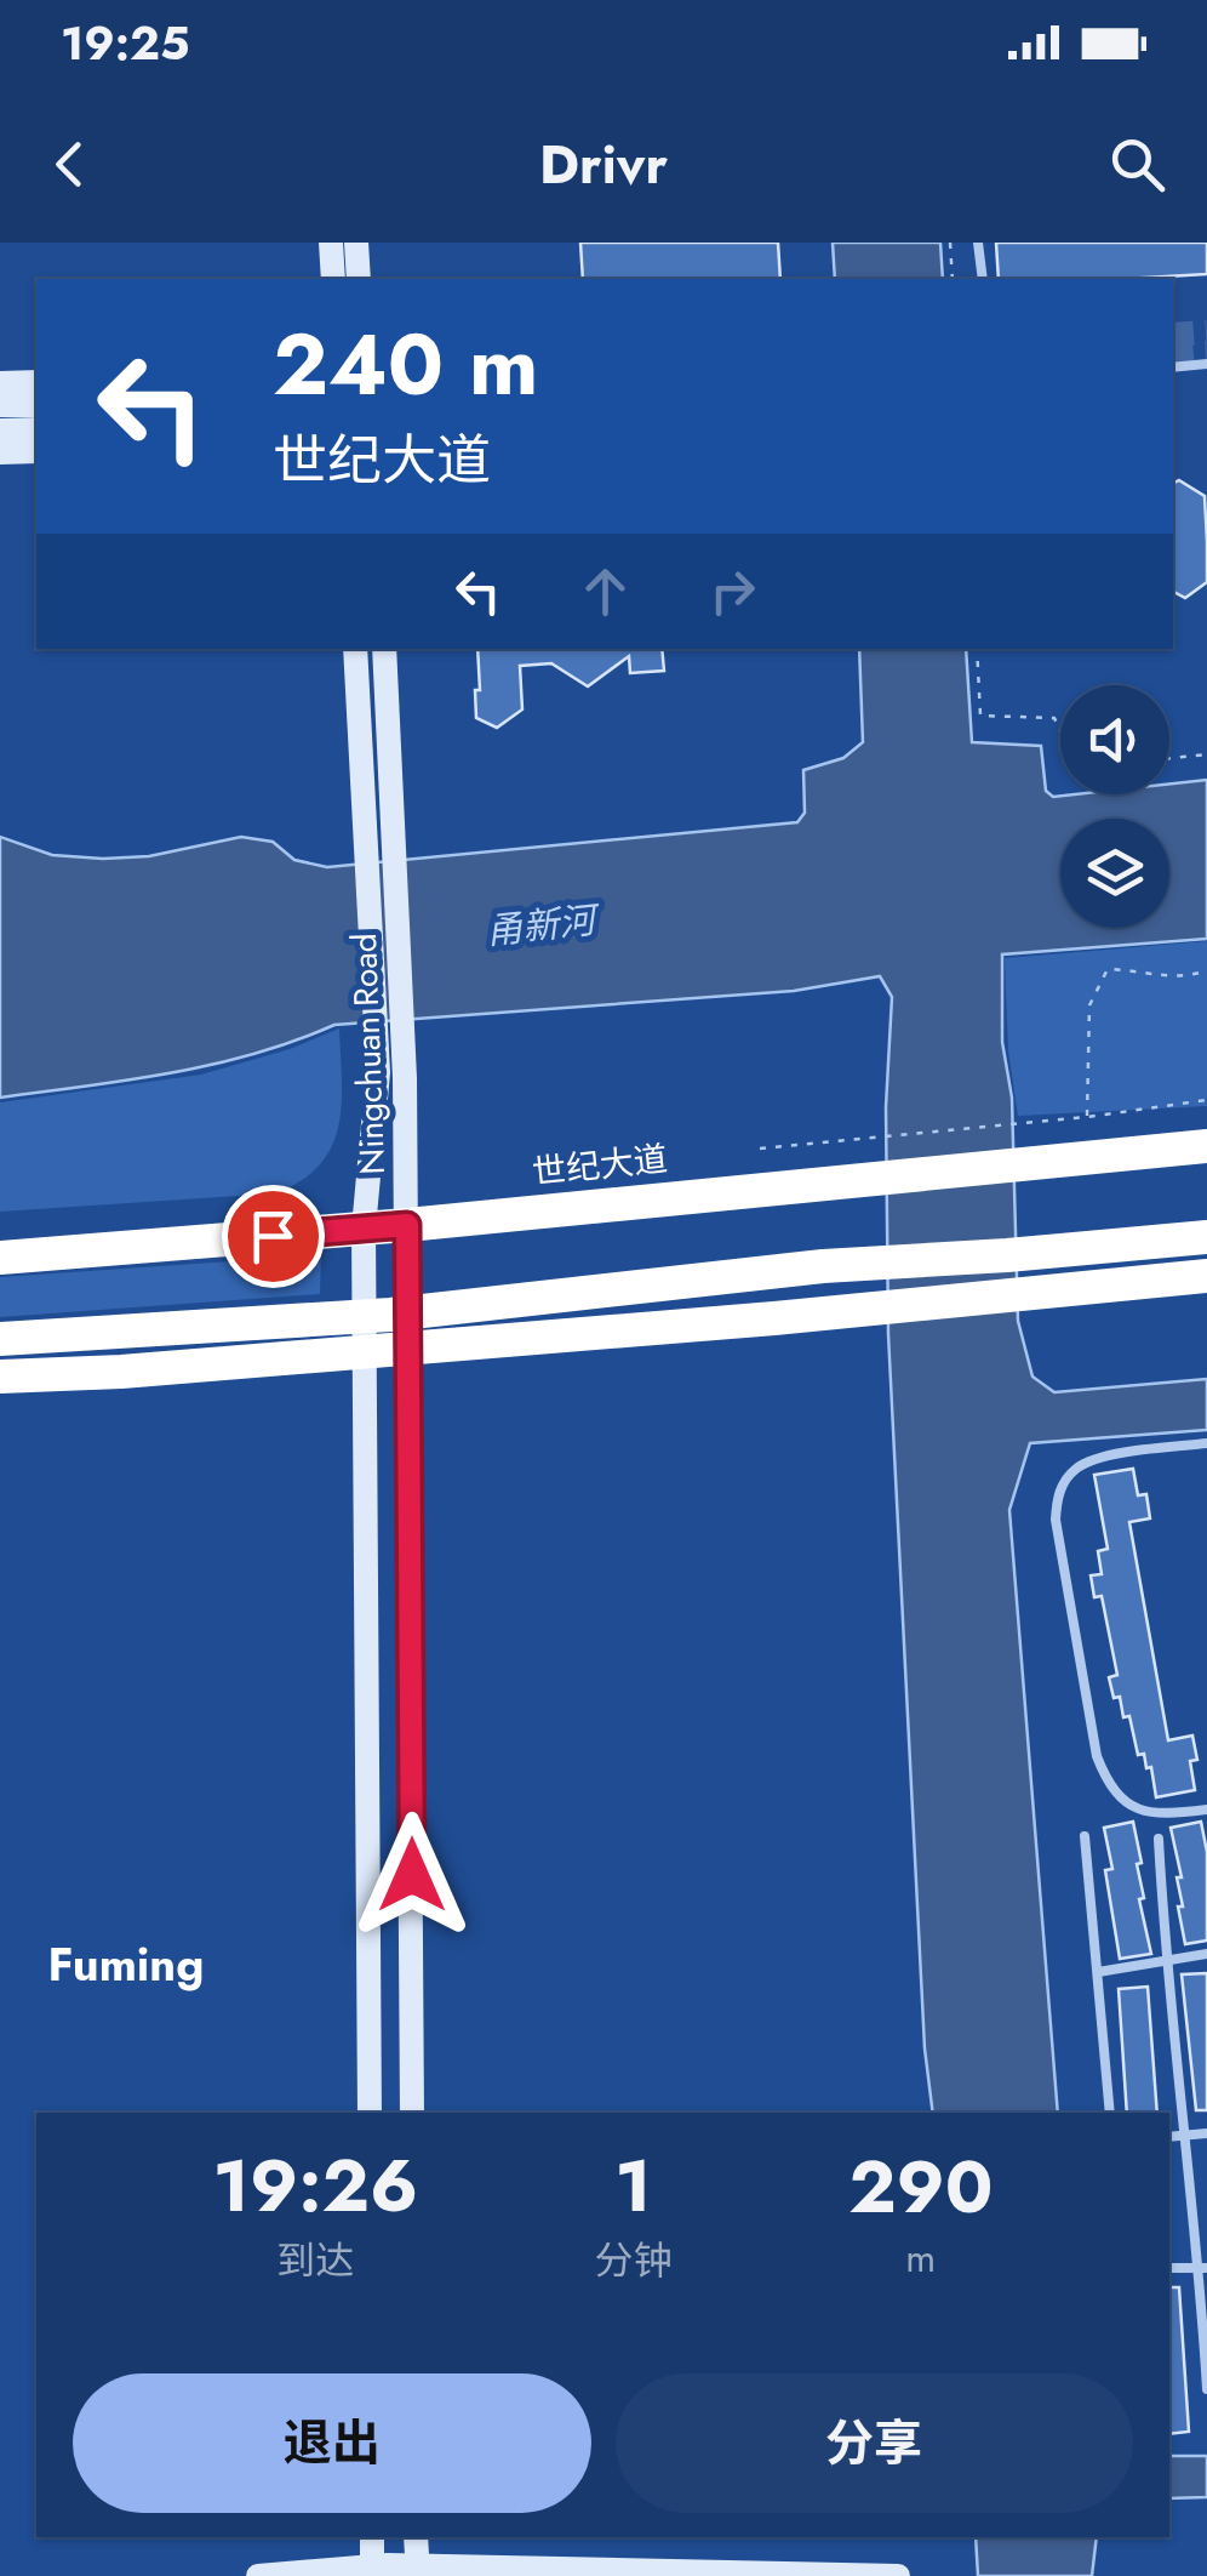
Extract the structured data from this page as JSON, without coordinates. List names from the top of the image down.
{
  "streets": {
    "highway": ["世纪大道"],
    "main road": ["Ningchuan Road"]
  },
  "crossings": [
    ["Ningchuan Road", "世纪大道"]
  ],
  "districts": ["Fuming"],
  "water": ["甬新河"],
  "page": {
    "status": "19:25",
    "header": "Drivr",
    "turn": ["240 m", "世纪大道"],
    "eta": [
      "19:26",
      "到达",
      "1",
      "分钟",
      "290",
      "m"
    ],
    "buttons": ["退出", "分享"]
  }
}
